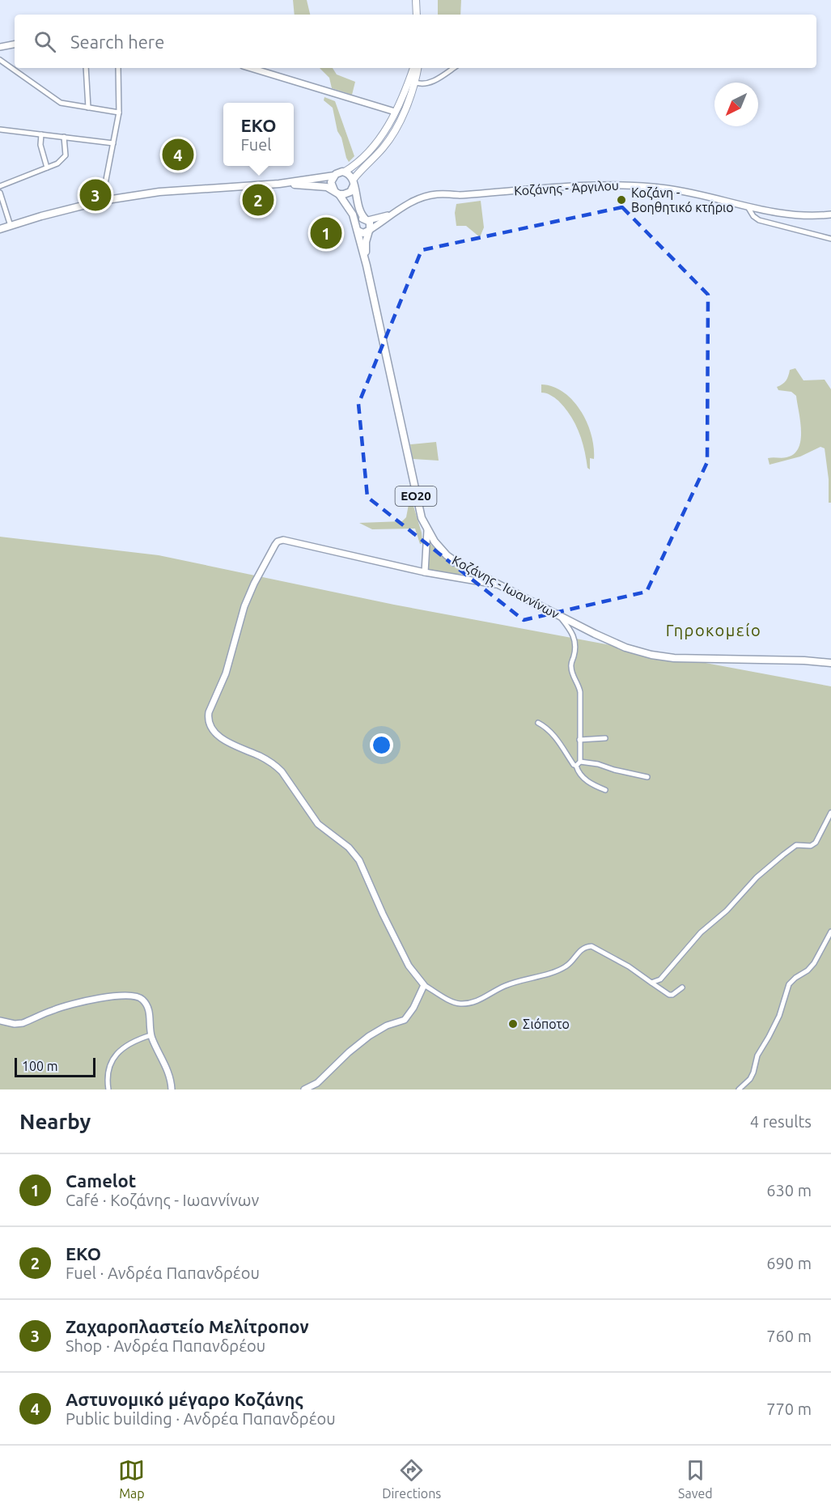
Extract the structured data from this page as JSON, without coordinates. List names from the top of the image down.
{
  "streets": {
    "main road": ["ΕΟ20", "Κοζάνης - Ιωαννίνων"],
    "street": ["Κοζάνης - Άργιλου"]
  },
  "crossings": [
    ["ΕΟ20", "Κοζάνης - Ιωαννίνων"]
  ],
  "districts": ["Γηροκομείο"],
  "places": ["Κοζάνη - Βοηθητικό κτήριο", "Σιόποτο"],
  "scale_bar": "100 m",
  "north": "bottom left",
  "page": {
    "search": "Search here",
    "popup": ["EKO", "Fuel"],
    "pins": [
      "4",
      "3",
      "2",
      "1"
    ],
    "scale": "100 m",
    "heading": ["Nearby", "4 results"],
    "list": [
      {
        "mark": "1",
        "name": "Camelot",
        "note": "Café · Κοζάνης - Ιωαννίνων",
        "value": "630 m"
      },
      {
        "mark": "2",
        "name": "EKO",
        "note": "Fuel · Ανδρέα Παπανδρέου",
        "value": "690 m"
      },
      {
        "mark": "3",
        "name": "Ζαχαροπλαστείο Μελίτροπον",
        "note": "Shop · Ανδρέα Παπανδρέου",
        "value": "760 m"
      },
      {
        "mark": "4",
        "name": "Αστυνομικό μέγαρο Κοζάνης",
        "note": "Public building · Ανδρέα Παπανδρέου",
        "value": "770 m"
      }
    ],
    "nav": ["Map", "Directions", "Saved"]
  }
}
